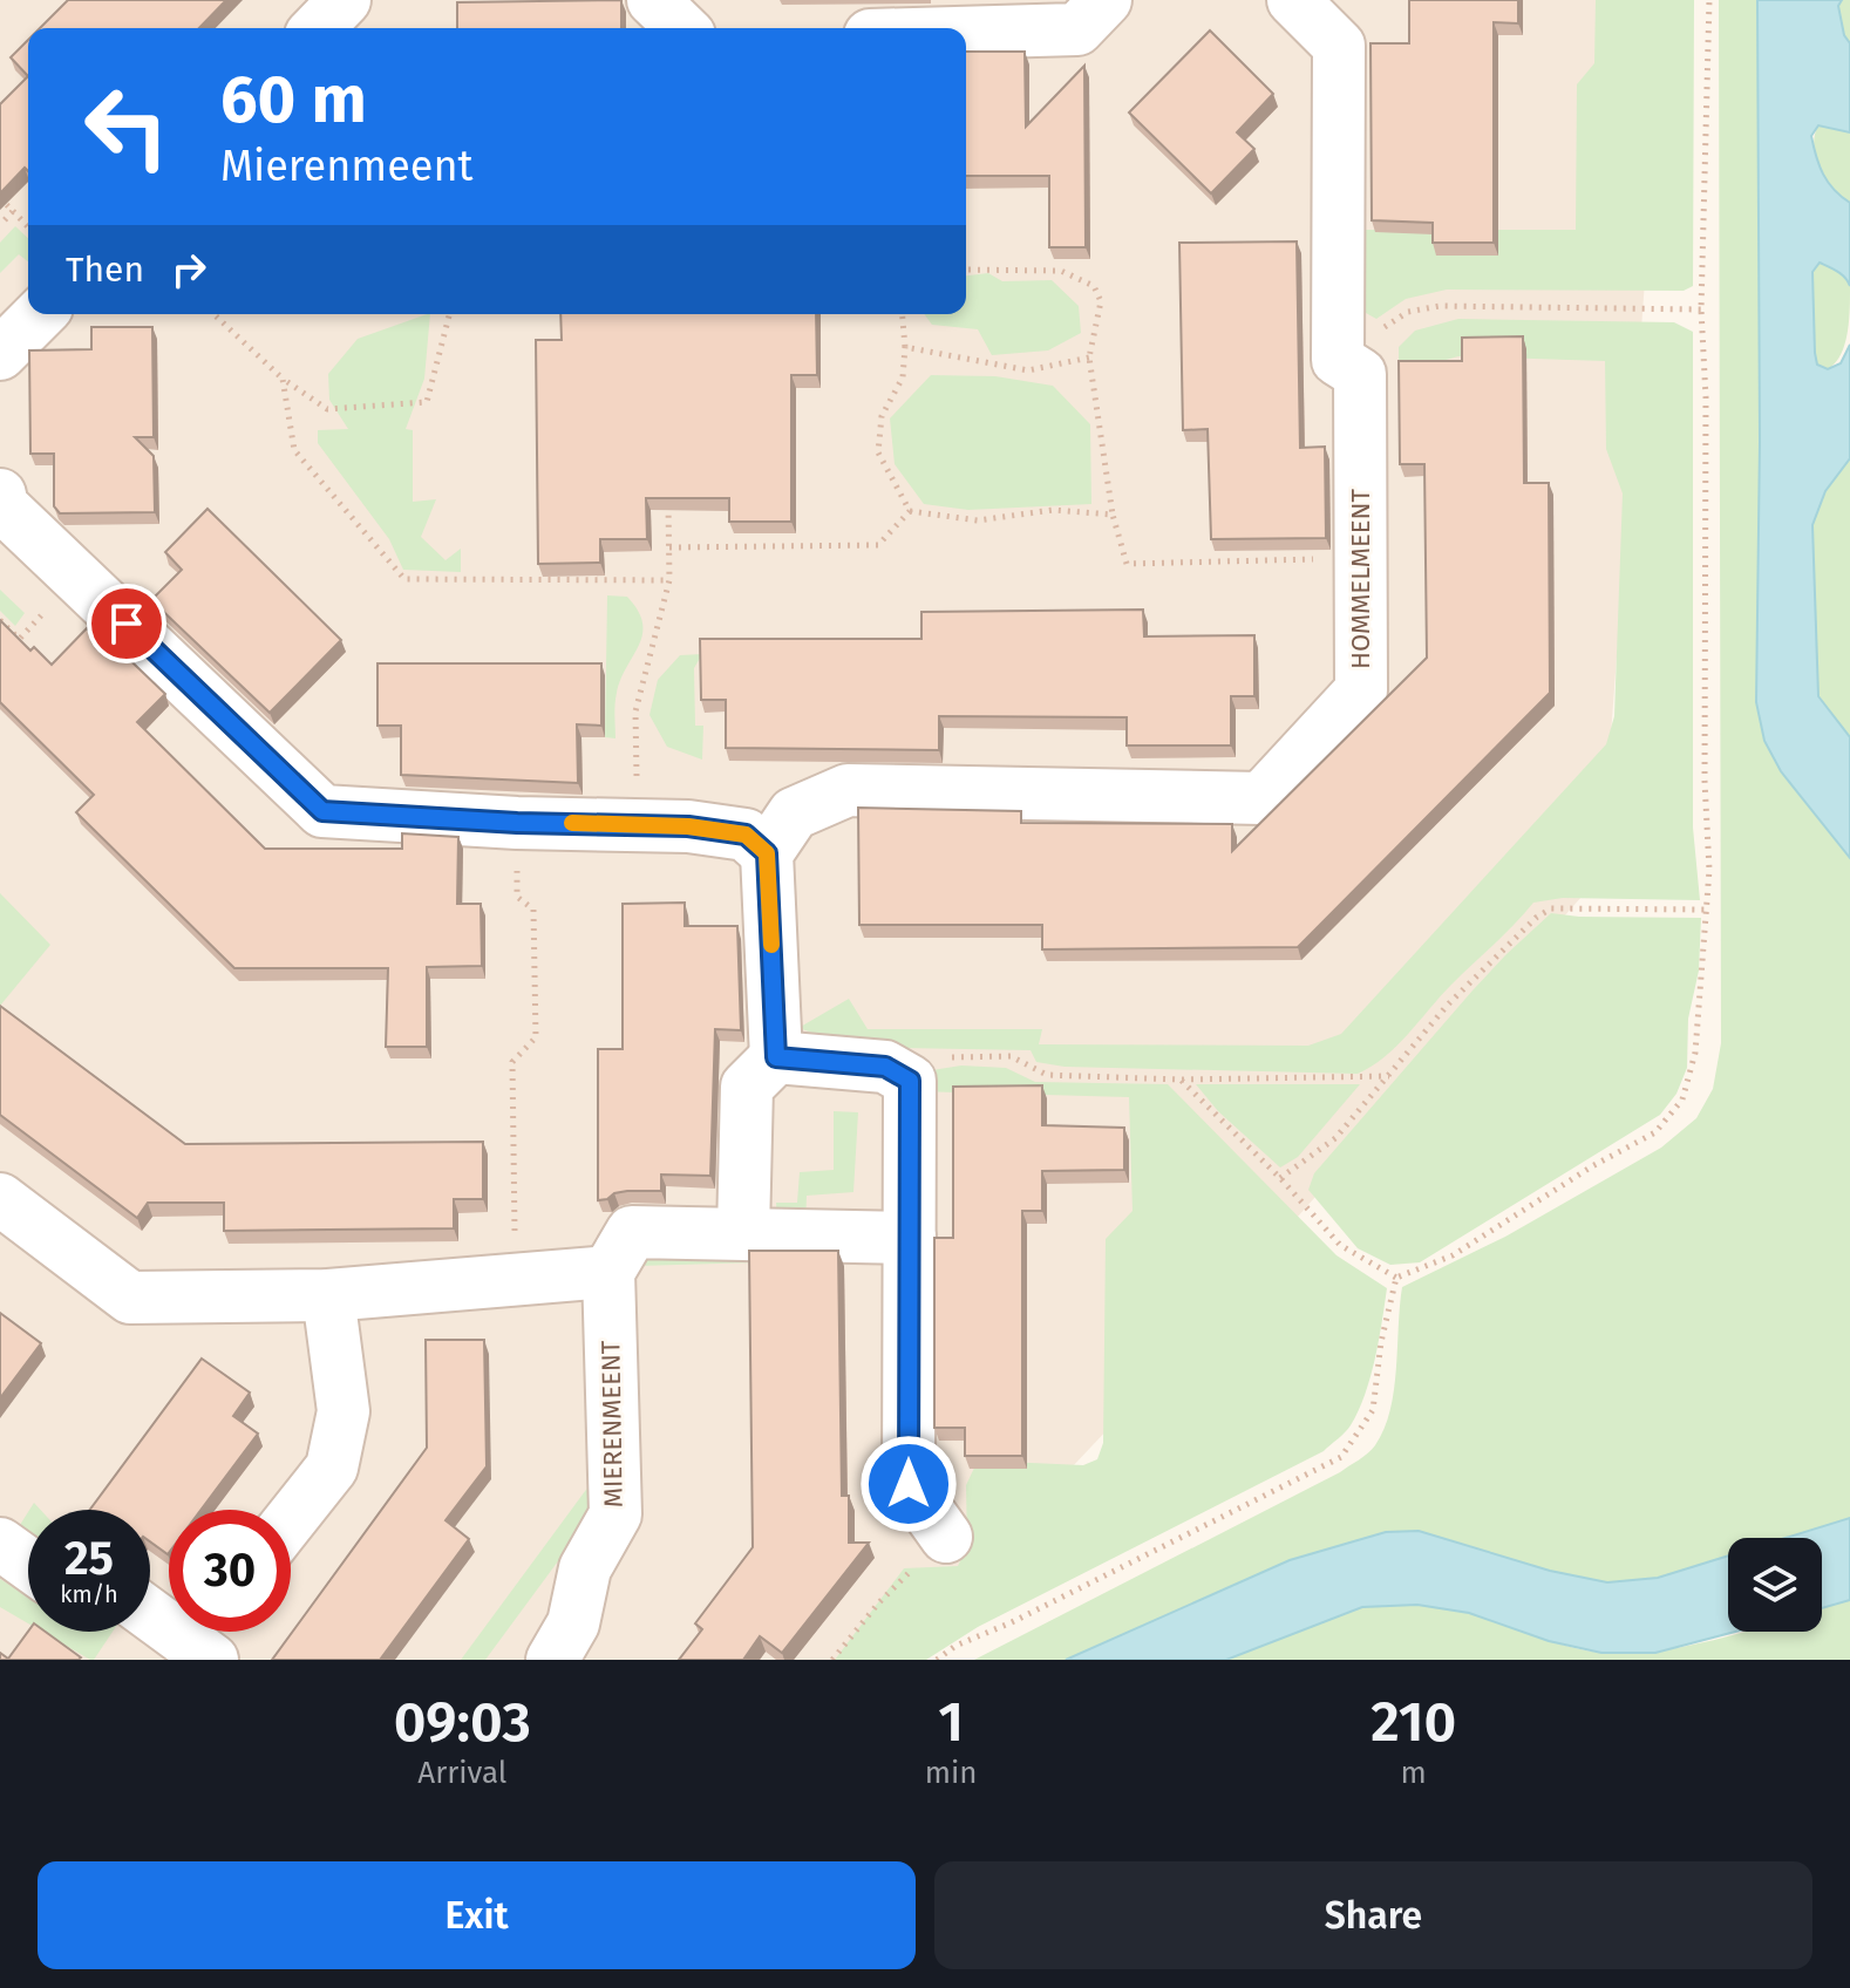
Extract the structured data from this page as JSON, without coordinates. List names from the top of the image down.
{
  "streets": {
    "street": ["HOMMELMEENT", "MIERENMEENT"]
  },
  "page": {
    "turn": ["60 m", "Mierenmeent"],
    "then": "Then",
    "speed": "25 km/h",
    "limit": "30",
    "eta": [
      "09:03",
      "Arrival",
      "1",
      "min",
      "210",
      "m"
    ],
    "buttons": ["Exit", "Share"]
  }
}
